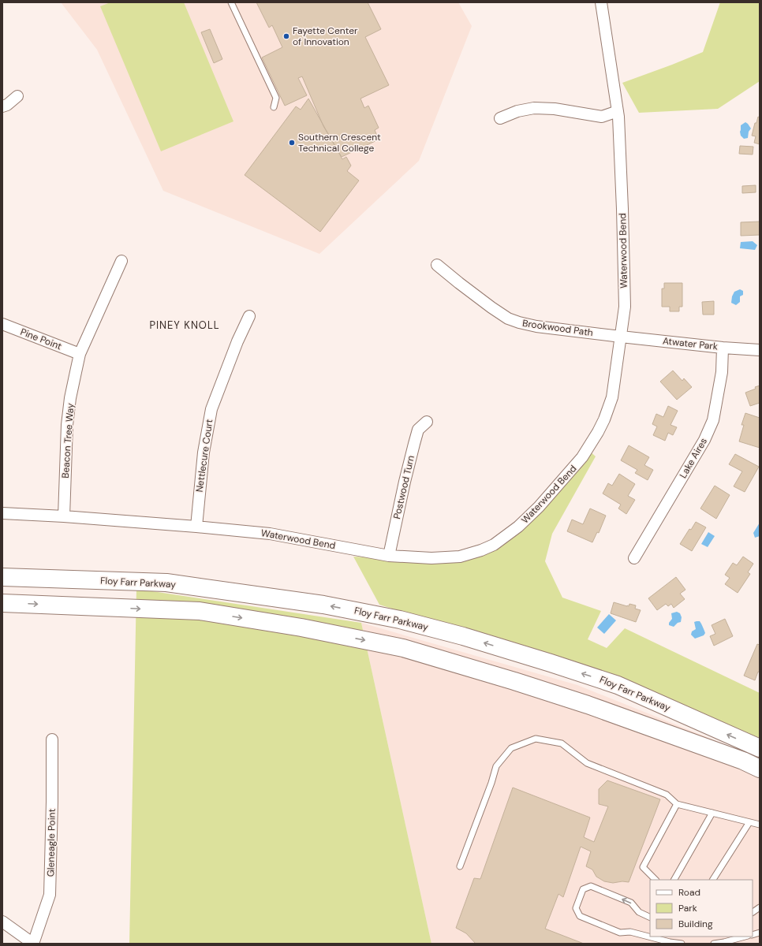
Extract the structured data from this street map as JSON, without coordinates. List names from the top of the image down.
{
  "streets": {
    "main road": ["Floy Farr Parkway"],
    "street": [
      "Waterwood Bend",
      "Brookwood Path",
      "Pine Point",
      "Atwater Park",
      "Beacon Tree Way",
      "Nettlecure Court",
      "Lake Aires",
      "Postwood Turn",
      "Gleneagle Point"
    ]
  },
  "crossings": [
    ["Waterwood Bend", "Brookwood Path"],
    ["Waterwood Bend", "Atwater Park"],
    ["Waterwood Bend", "Beacon Tree Way"],
    ["Waterwood Bend", "Nettlecure Court"],
    ["Waterwood Bend", "Postwood Turn"],
    ["Brookwood Path", "Atwater Park"],
    ["Pine Point", "Beacon Tree Way"],
    ["Atwater Park", "Lake Aires"]
  ],
  "districts": ["PINEY KNOLL"],
  "places": ["Fayette Center of Innovation", "Southern Crescent Technical College"],
  "legend": ["Road", "Park", "Building"]
}
